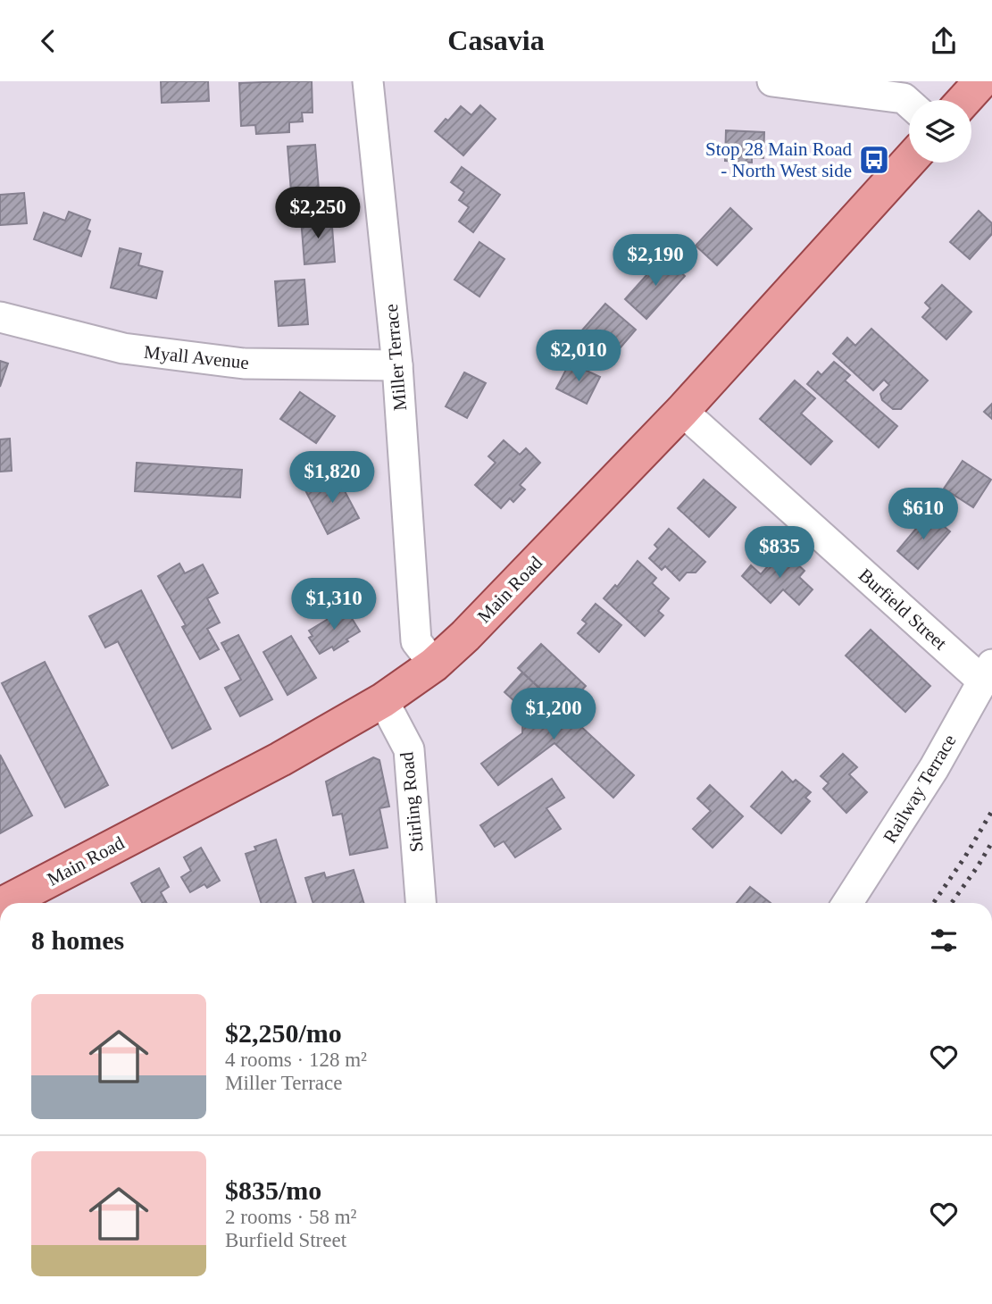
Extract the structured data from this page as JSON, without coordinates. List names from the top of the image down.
{
  "streets": {
    "main road": ["Main Road"],
    "street": [
      "Myall Avenue",
      "Miller Terrace",
      "Burfield Street",
      "Railway Terrace",
      "Stirling Road"
    ]
  },
  "crossings": [
    ["Myall Avenue", "Miller Terrace"],
    ["Miller Terrace", "Main Road"],
    ["Main Road", "Burfield Street"],
    ["Main Road", "Stirling Road"],
    ["Burfield Street", "Railway Terrace"]
  ],
  "places": {
    "bus stop": ["Stop 28 Main Road - North West side"]
  },
  "page": {
    "header": "Casavia",
    "price": [
      "$2,250",
      "$2,190",
      "$2,010",
      "$1,820",
      "$610",
      "$835",
      "$1,310",
      "$1,200"
    ],
    "heading": "8 homes",
    "list": [
      {
        "name": "$2,250/mo",
        "note": "4 rooms · 128 m² · Miller Terrace"
      },
      {
        "name": "$835/mo",
        "note": "2 rooms · 58 m² · Burfield Street"
      }
    ]
  }
}
